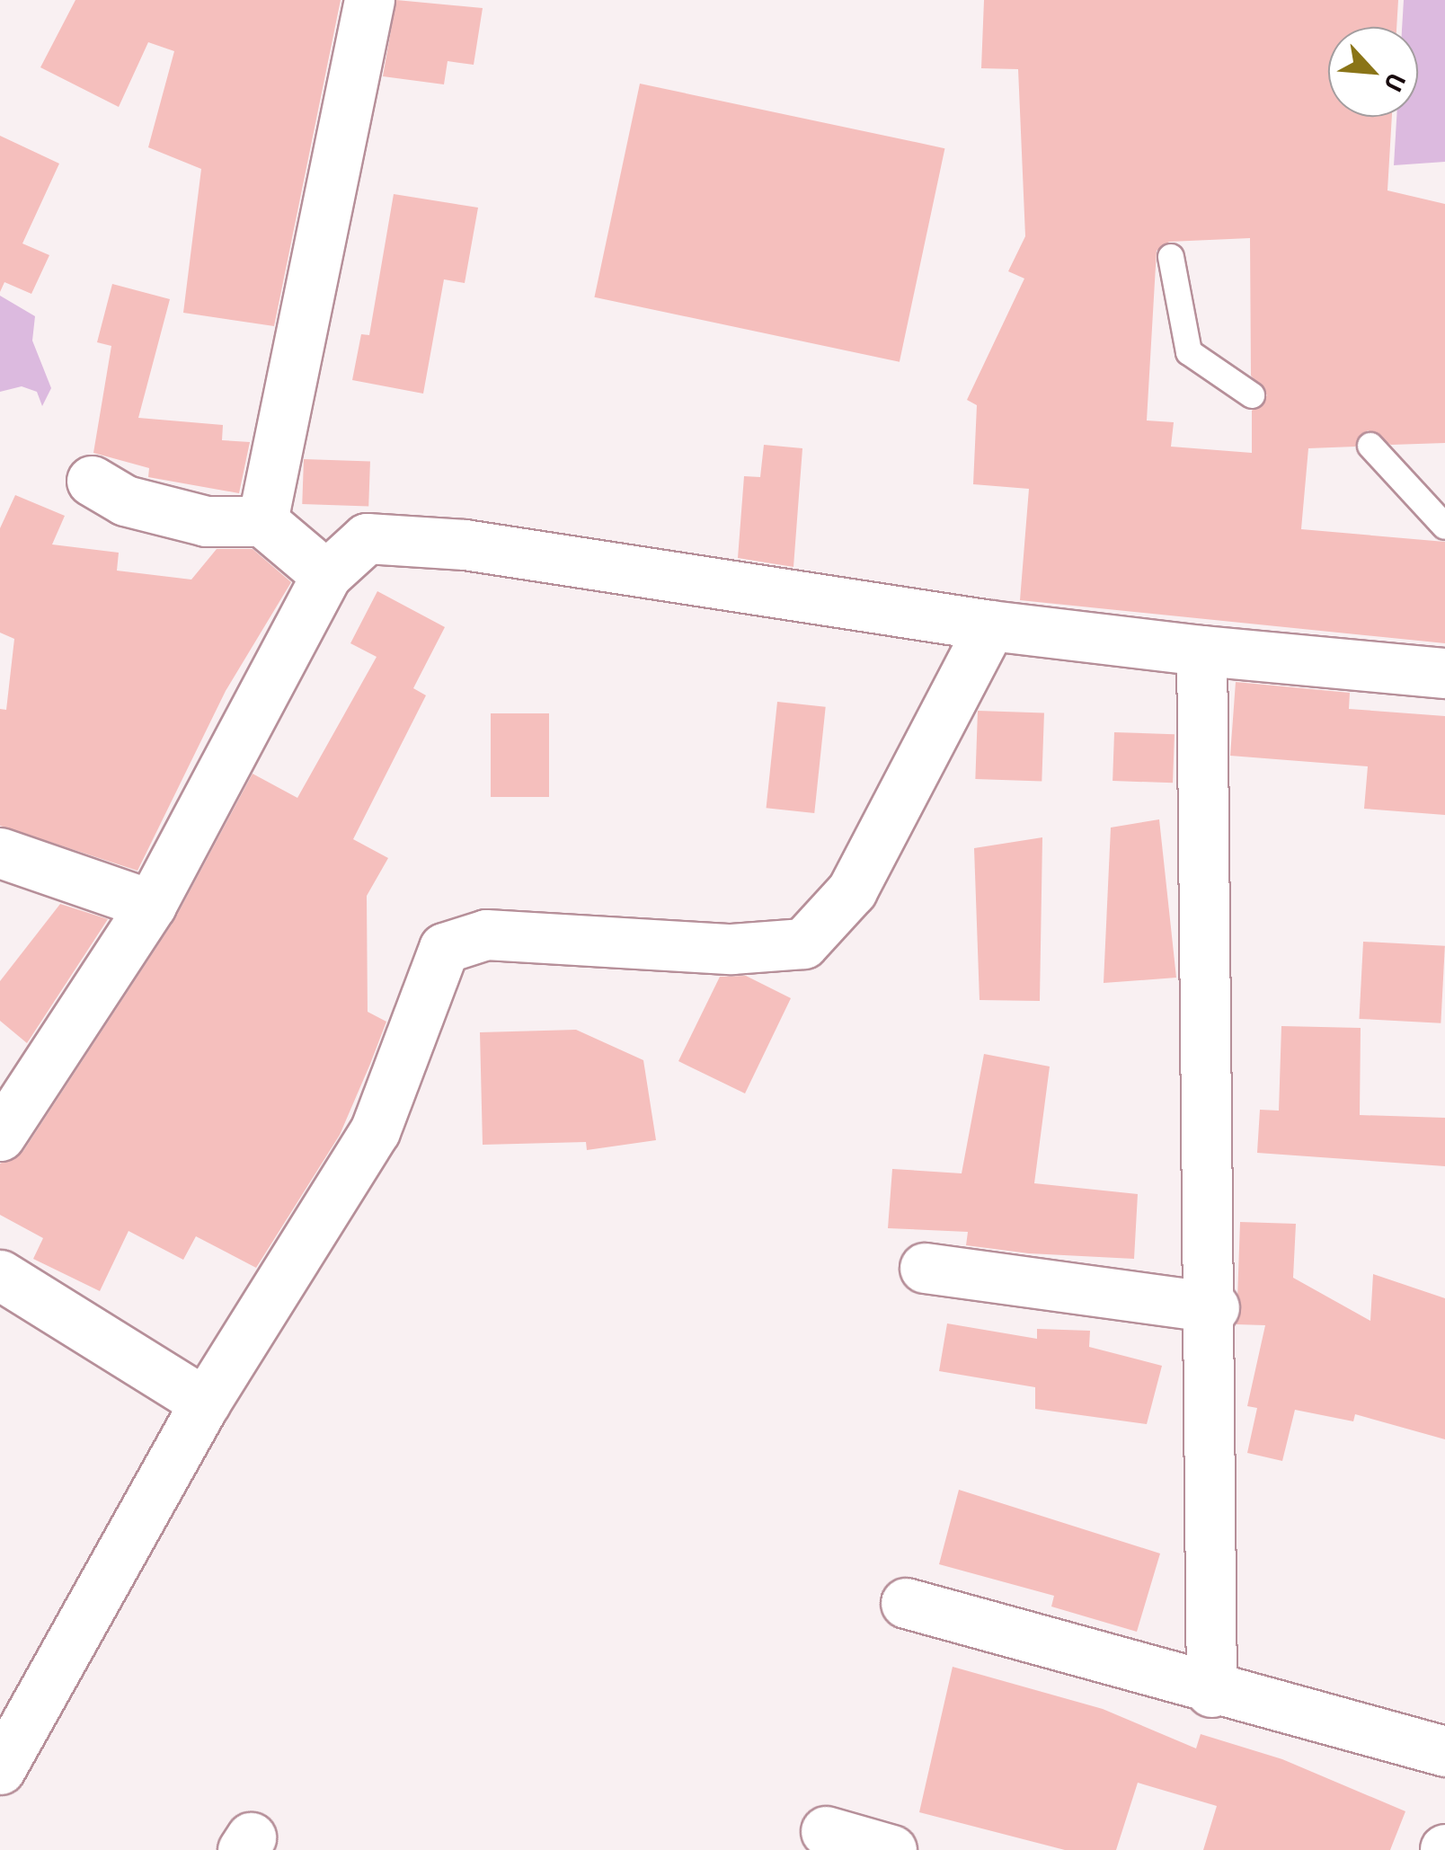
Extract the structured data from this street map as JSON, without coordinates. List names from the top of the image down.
{
  "north": "bottom right"
}
